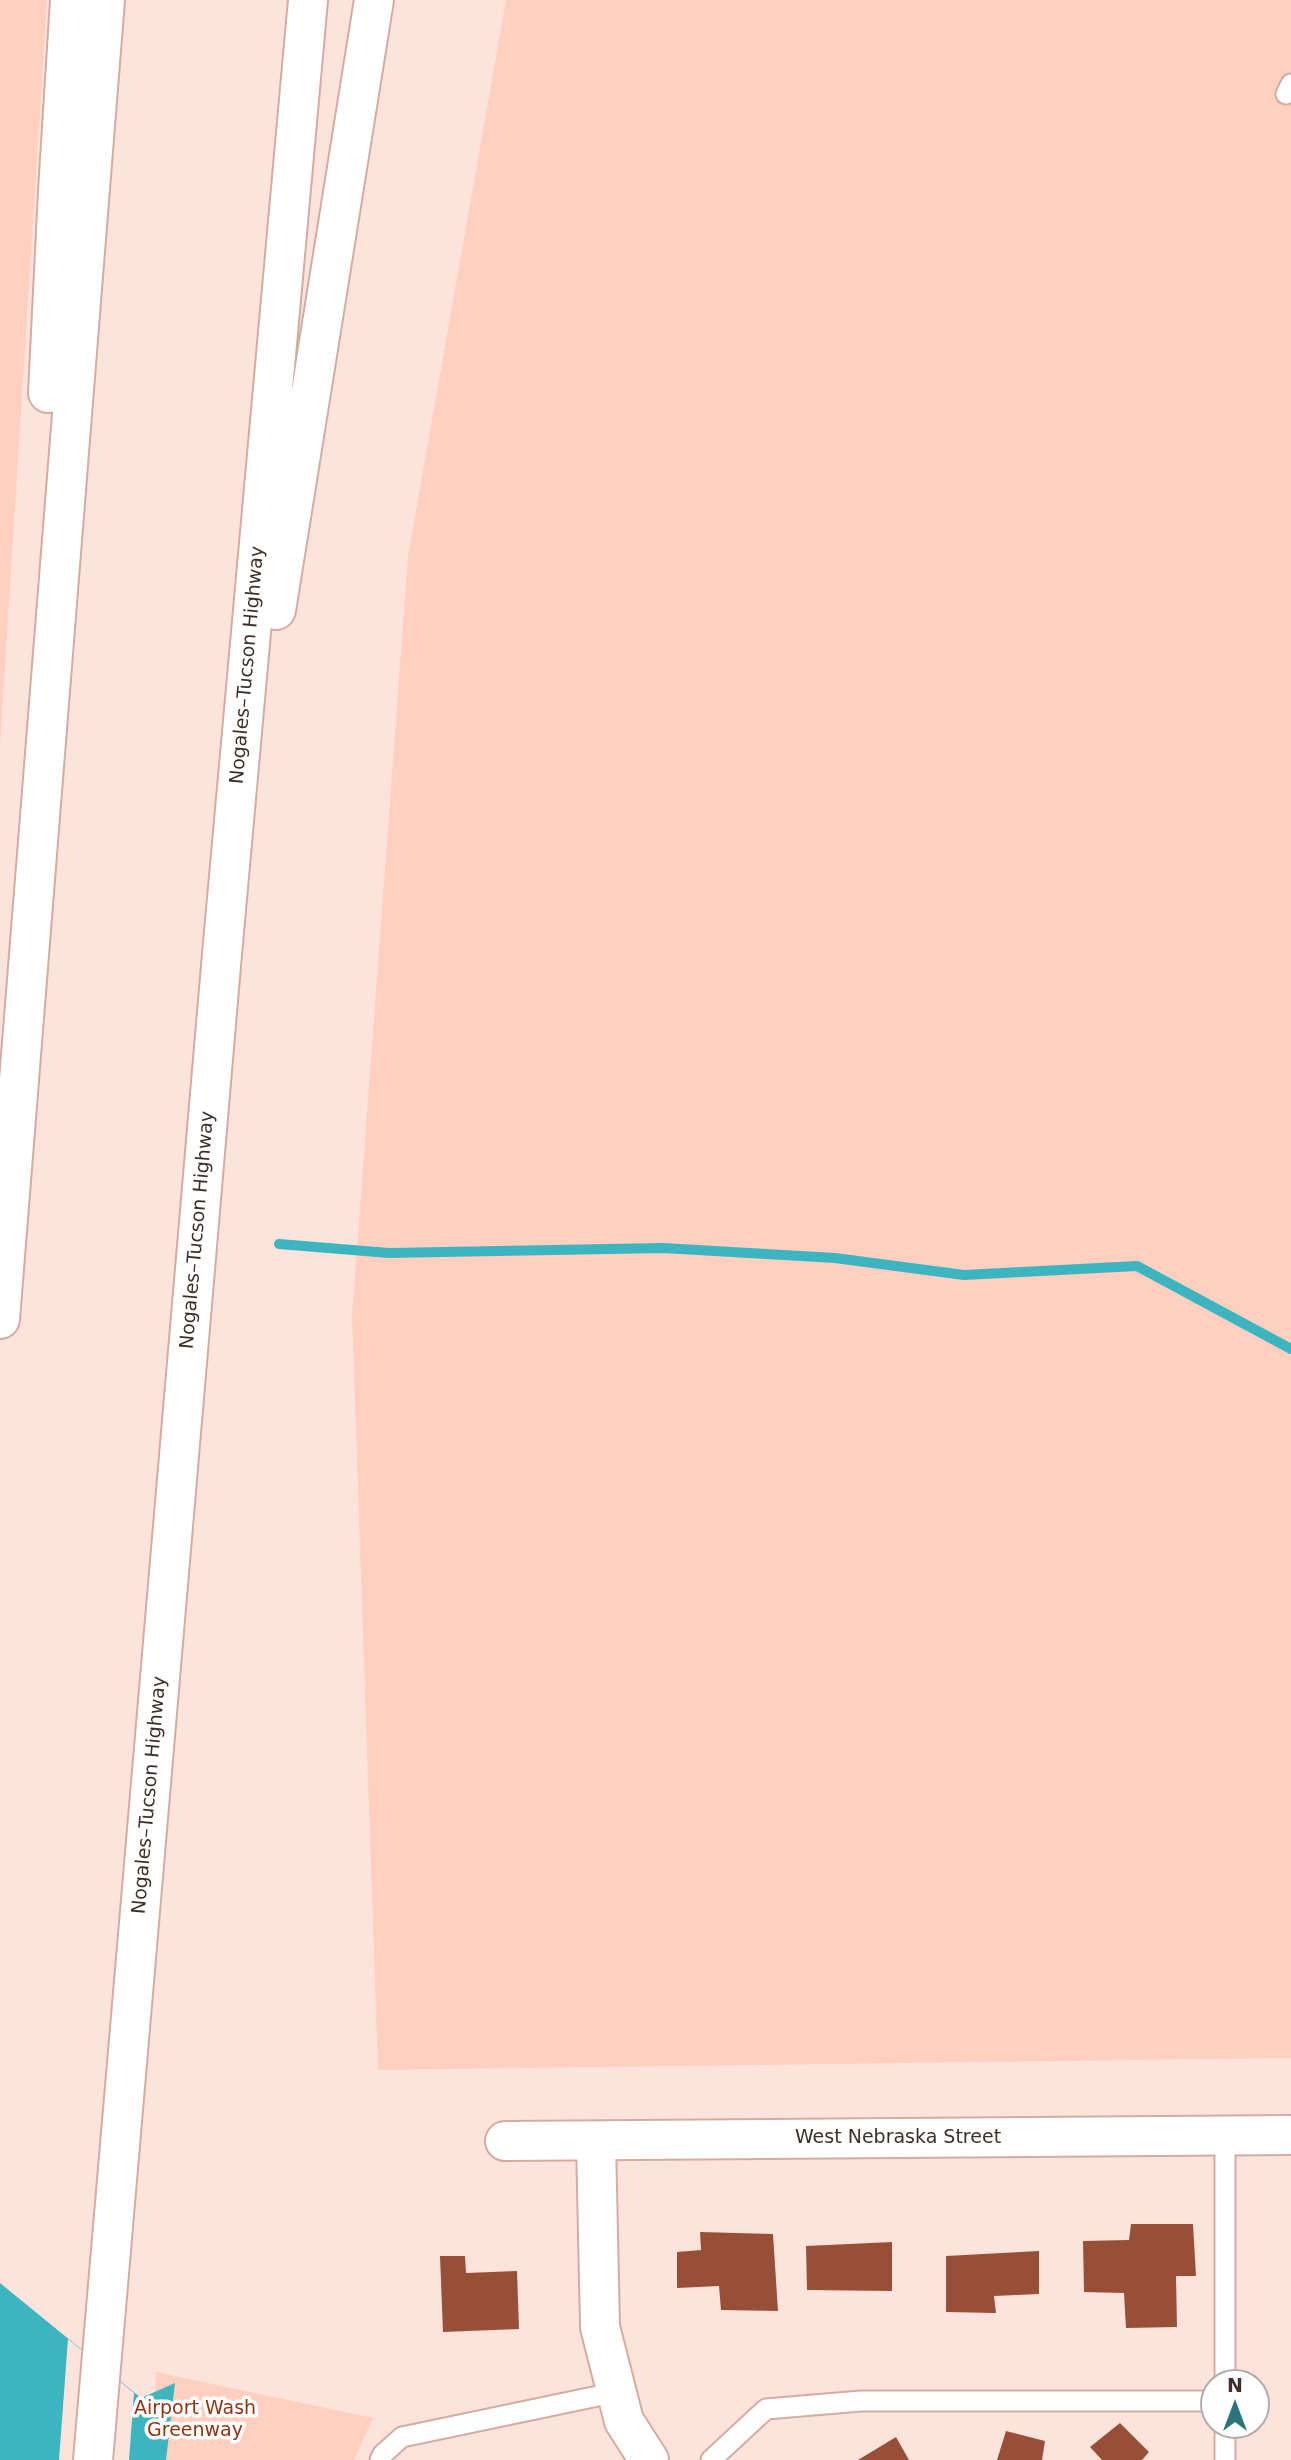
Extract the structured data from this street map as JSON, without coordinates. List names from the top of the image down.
{
  "streets": {
    "main road": ["Nogales–Tucson Highway", "West Nebraska Street"]
  },
  "parks": ["Airport Wash Greenway"],
  "north": "top"
}
